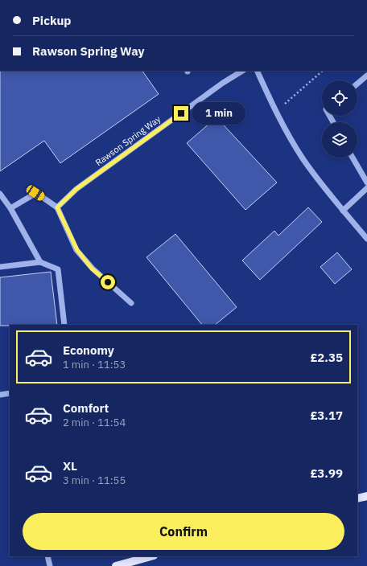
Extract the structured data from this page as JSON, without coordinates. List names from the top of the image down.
{
  "streets": {
    "street": ["Rawson Spring Way"]
  },
  "page": {
    "banner": ["Pickup", "Rawson Spring Way"],
    "bubble": "1 min",
    "list": [
      {
        "name": "Economy",
        "note": "1 min · 11:53",
        "value": "£2.35"
      },
      {
        "name": "Comfort",
        "note": "2 min · 11:54",
        "value": "£3.17"
      },
      {
        "name": "XL",
        "note": "3 min · 11:55",
        "value": "£3.99"
      }
    ],
    "buttons": "Confirm"
  }
}
